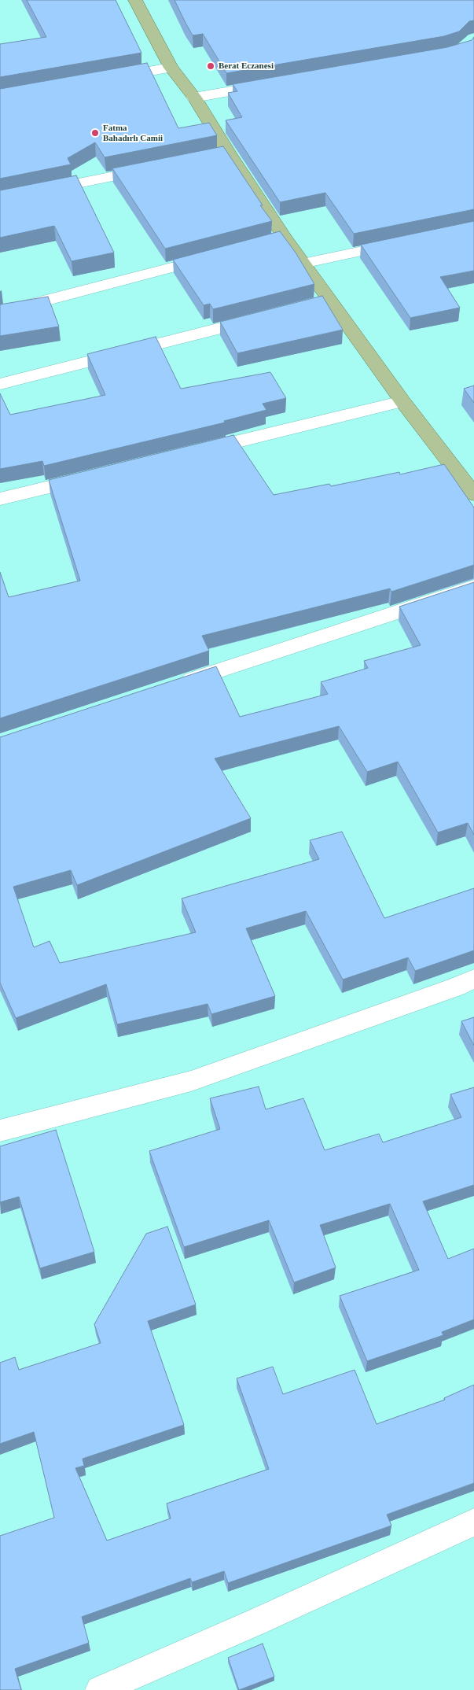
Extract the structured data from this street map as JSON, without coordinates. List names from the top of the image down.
{
  "places": ["Berat Eczanesi", "Fatma Bahadırlı Camii"]
}
